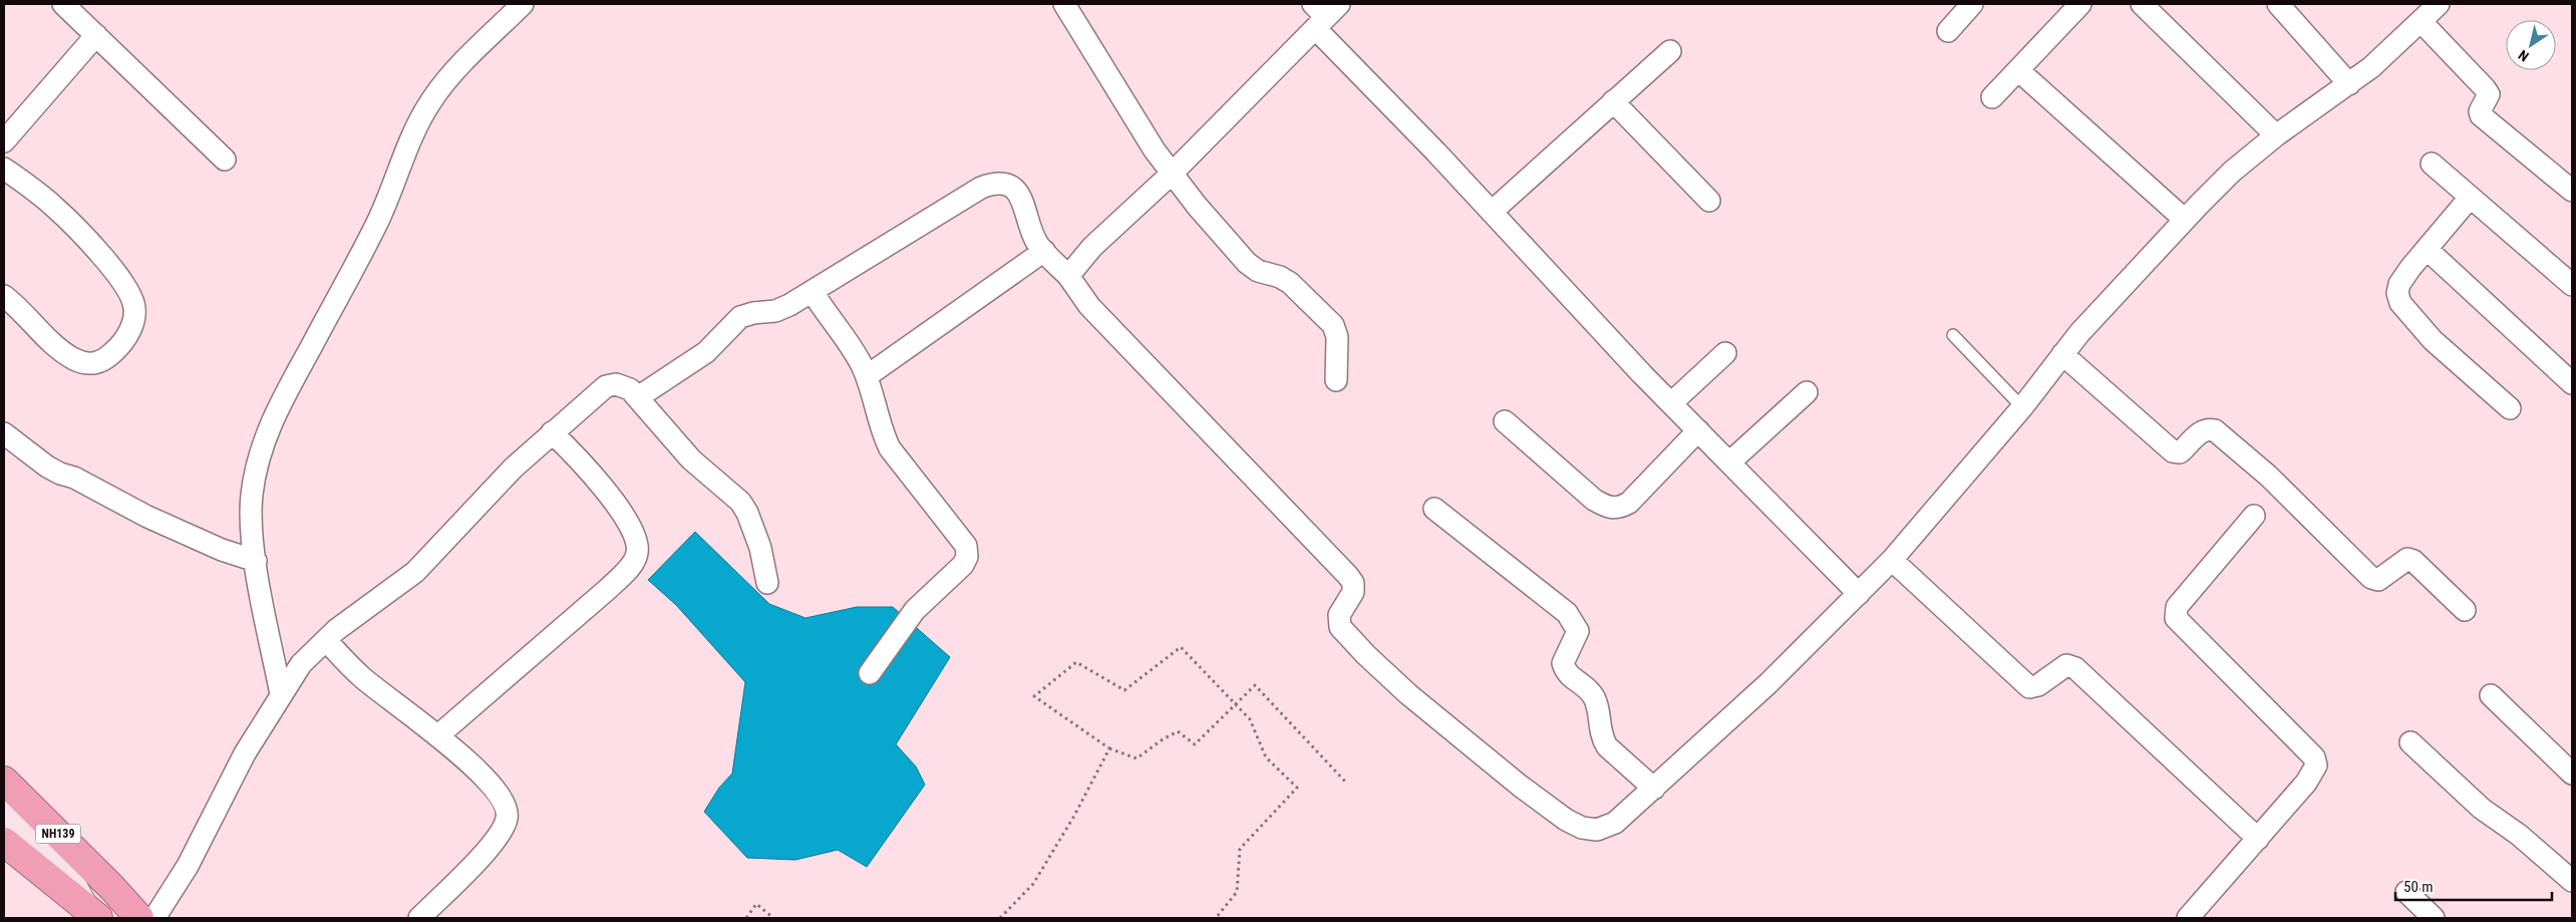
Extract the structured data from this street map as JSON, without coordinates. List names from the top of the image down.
{
  "streets": {
    "highway": ["NH139"]
  },
  "scale_bar": "50 m",
  "north": "bottom left"
}
